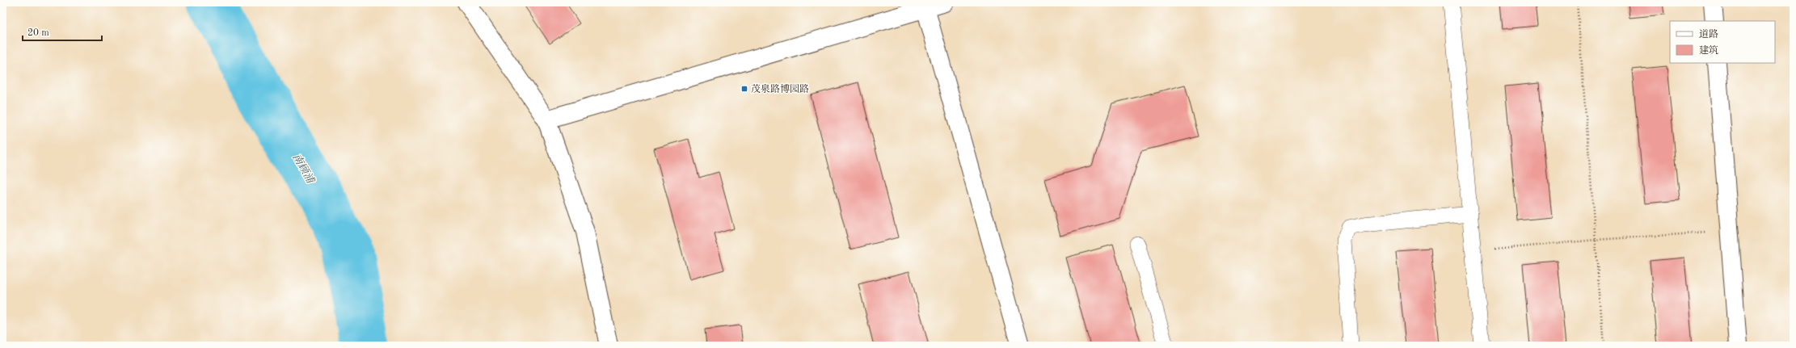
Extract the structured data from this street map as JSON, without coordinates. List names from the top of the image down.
{
  "water": ["南顾浦"],
  "places": {
    "transit": ["茂泉路博园路"]
  },
  "legend": ["道路", "建筑"],
  "scale_bar": "20 m"
}
